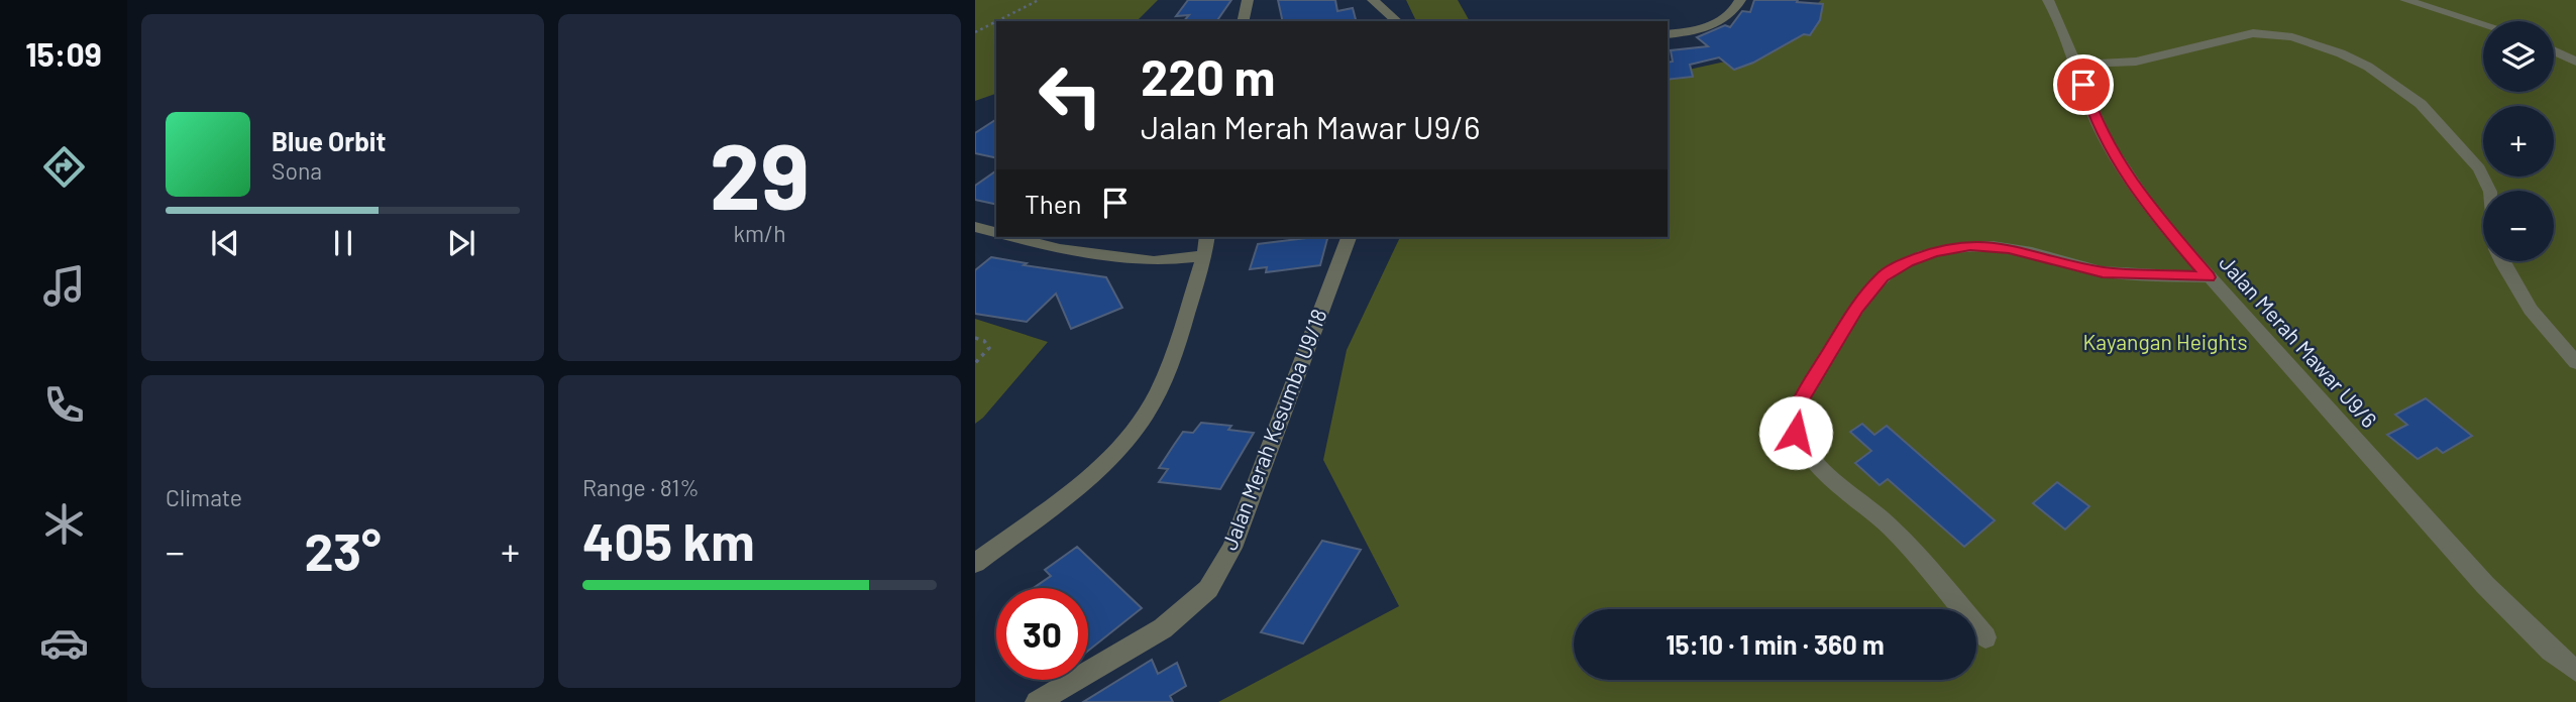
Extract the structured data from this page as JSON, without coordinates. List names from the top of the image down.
{
  "streets": {
    "street": ["Jalan Merah Mawar U9/6", "Jalan Merah Kesumba U9/18"]
  },
  "parks": ["Kayangan Heights"],
  "page": {
    "tabs": "15:09",
    "tile": [
      ["29", "km/h"],
      "Climate",
      ["Range · 81%", "405 km"]
    ],
    "map_buttons": ["+", "−"],
    "turn": ["220 m", "Jalan Merah Mawar U9/6"],
    "song": ["Blue Orbit", "Sona"],
    "then": "Then",
    "heat": ["−", "23°", "+"],
    "limit": "30",
    "trip": "15:10 · 1 min · 360 m"
  }
}
